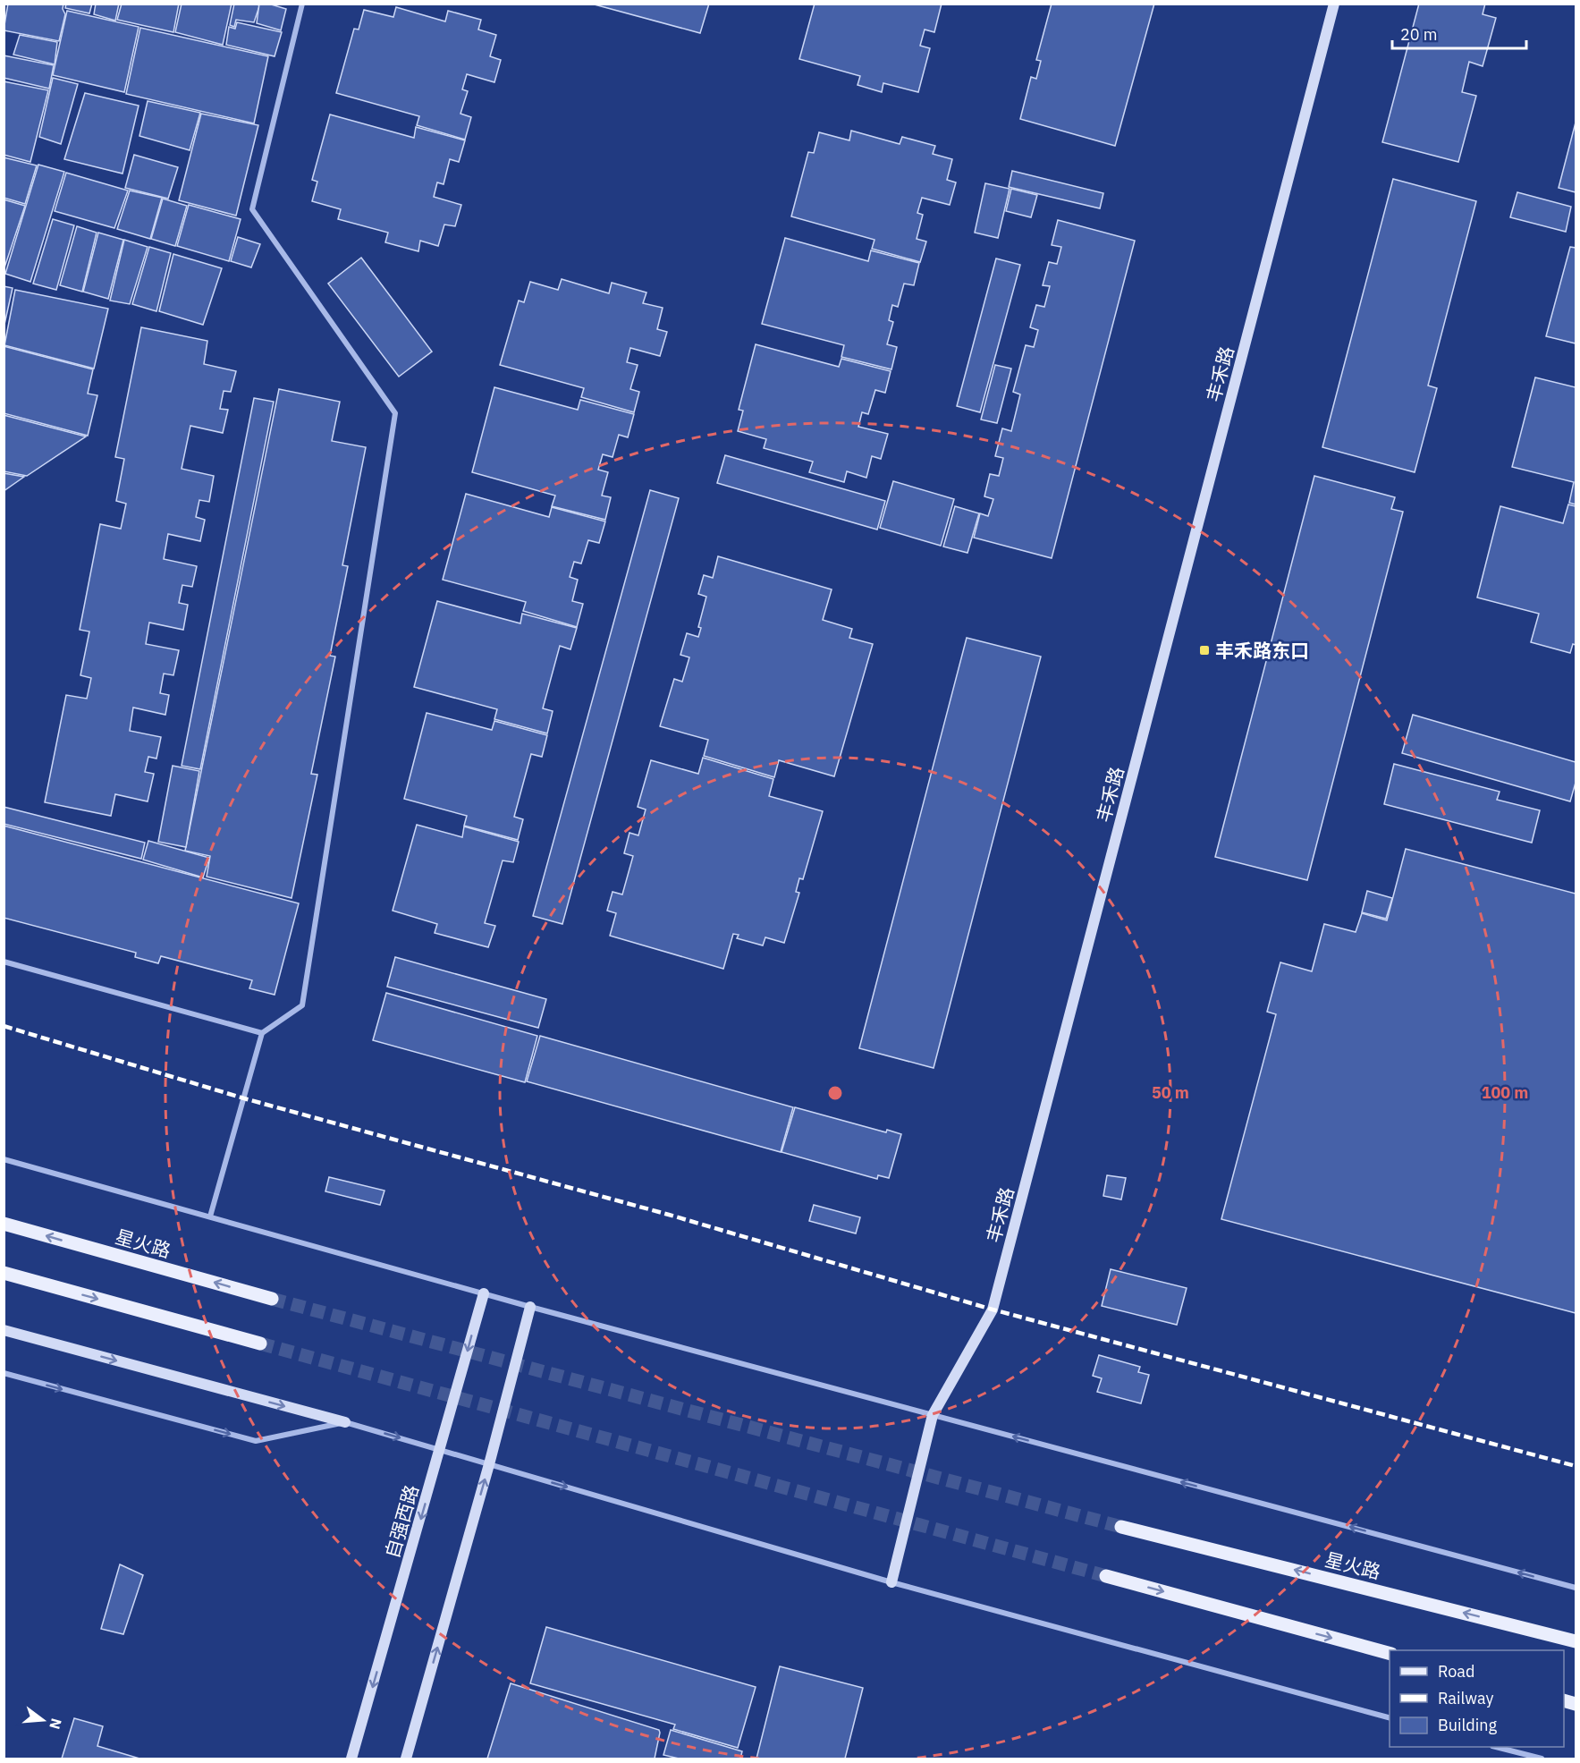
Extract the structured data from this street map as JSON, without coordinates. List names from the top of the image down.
{
  "streets": {
    "main road": ["丰禾路", "星火路", "自强西路"]
  },
  "places": {
    "transit": ["丰禾路东口"]
  },
  "legend": ["Road", "Railway", "Building"],
  "scale_bar": "20 m",
  "north": "right",
  "rings": ["50 m", "100 m"]
}
